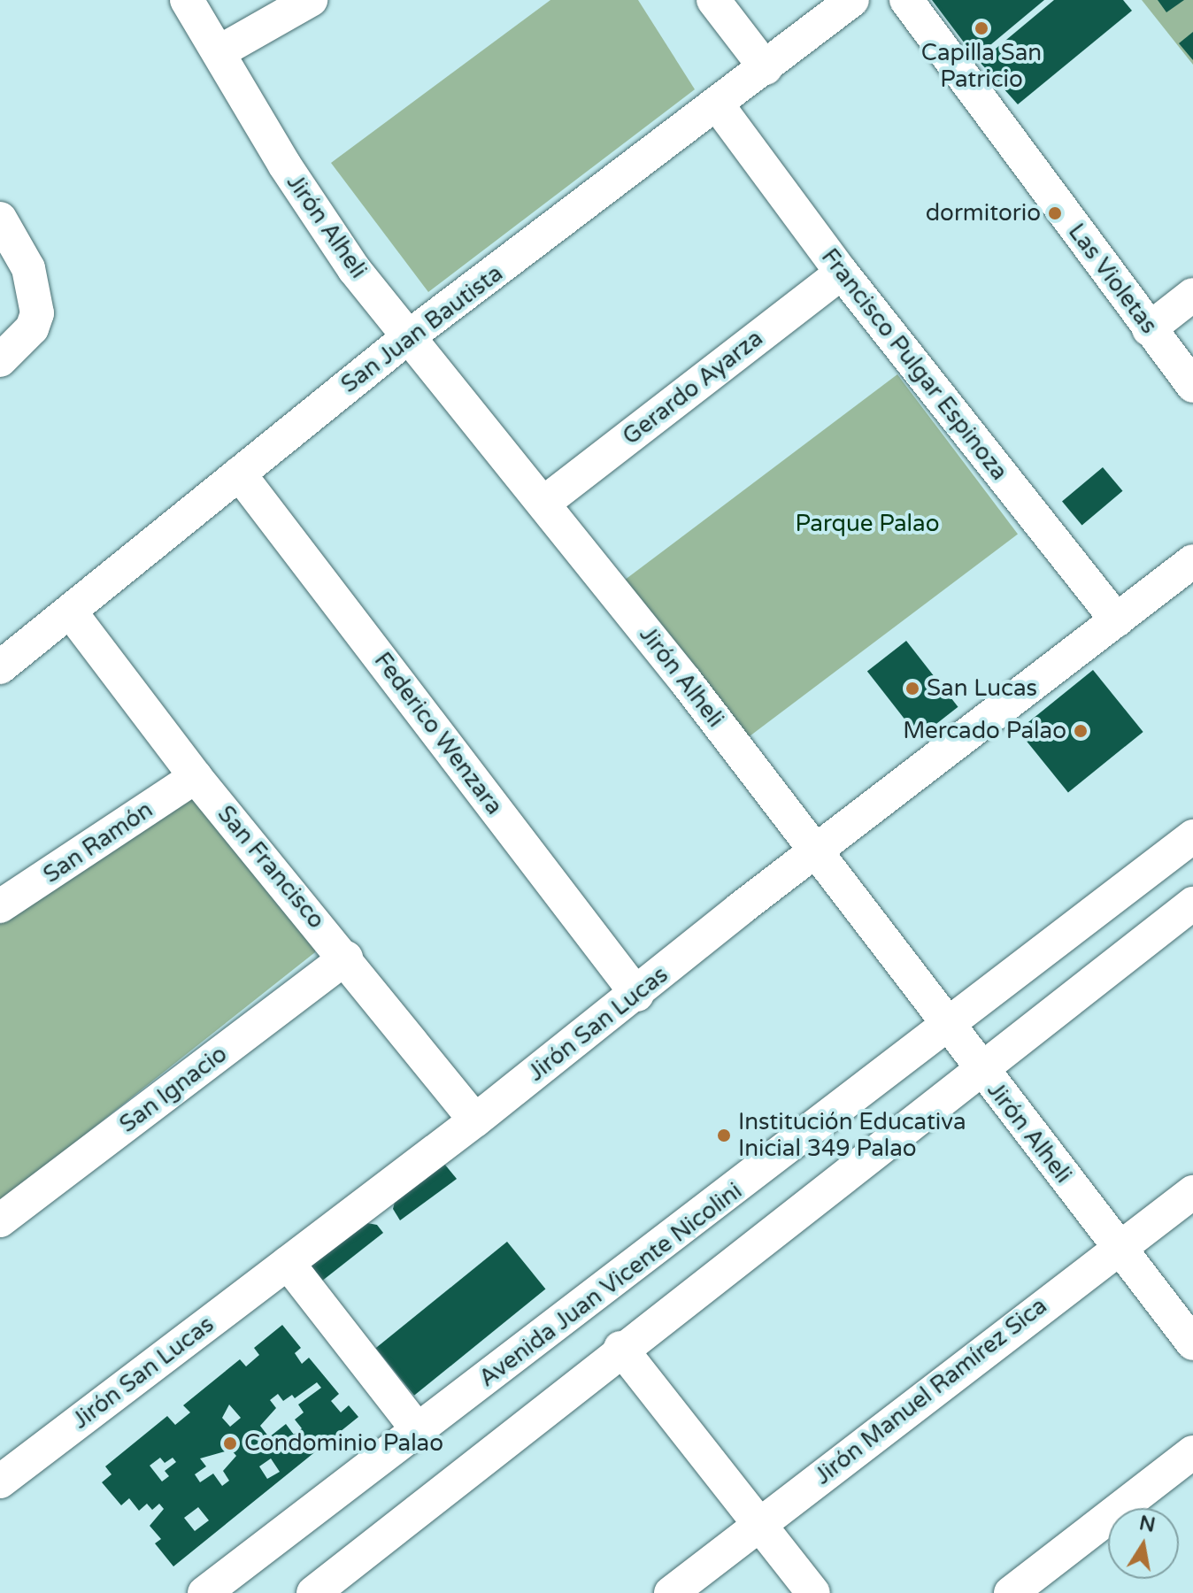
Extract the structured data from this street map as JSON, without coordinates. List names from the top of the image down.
{
  "streets": {
    "street": [
      "Jirón Alheli",
      "Las Violetas",
      "San Juan Bautista",
      "Francisco Pulgar Espinoza",
      "Gerardo Ayarza",
      "Federico Wenzara",
      "San Ramón",
      "San Francisco",
      "Jirón San Lucas",
      "San Ignacio",
      "Avenida Juan Vicente Nicolini",
      "Jirón Manuel Ramírez Sica"
    ]
  },
  "crossings": [
    ["Jirón Alheli", "San Juan Bautista"],
    ["Jirón Alheli", "Gerardo Ayarza"],
    ["Jirón Alheli", "Jirón San Lucas"],
    ["Jirón Alheli", "Avenida Juan Vicente Nicolini"],
    ["Jirón Alheli", "Jirón Manuel Ramírez Sica"],
    ["San Juan Bautista", "Francisco Pulgar Espinoza"],
    ["San Juan Bautista", "Federico Wenzara"],
    ["San Juan Bautista", "San Francisco"],
    ["Francisco Pulgar Espinoza", "Gerardo Ayarza"],
    ["Francisco Pulgar Espinoza", "Jirón San Lucas"],
    ["Federico Wenzara", "Jirón San Lucas"],
    ["San Ramón", "San Francisco"],
    ["San Francisco", "Jirón San Lucas"],
    ["San Francisco", "San Ignacio"]
  ],
  "parks": ["Parque Palao"],
  "places": [
    "Capilla San Patricio",
    "dormitorio",
    "San Lucas",
    "Mercado Palao",
    "Institución Educativa Inicial 349 Palao",
    "Condominio Palao"
  ],
  "north": "top"
}
